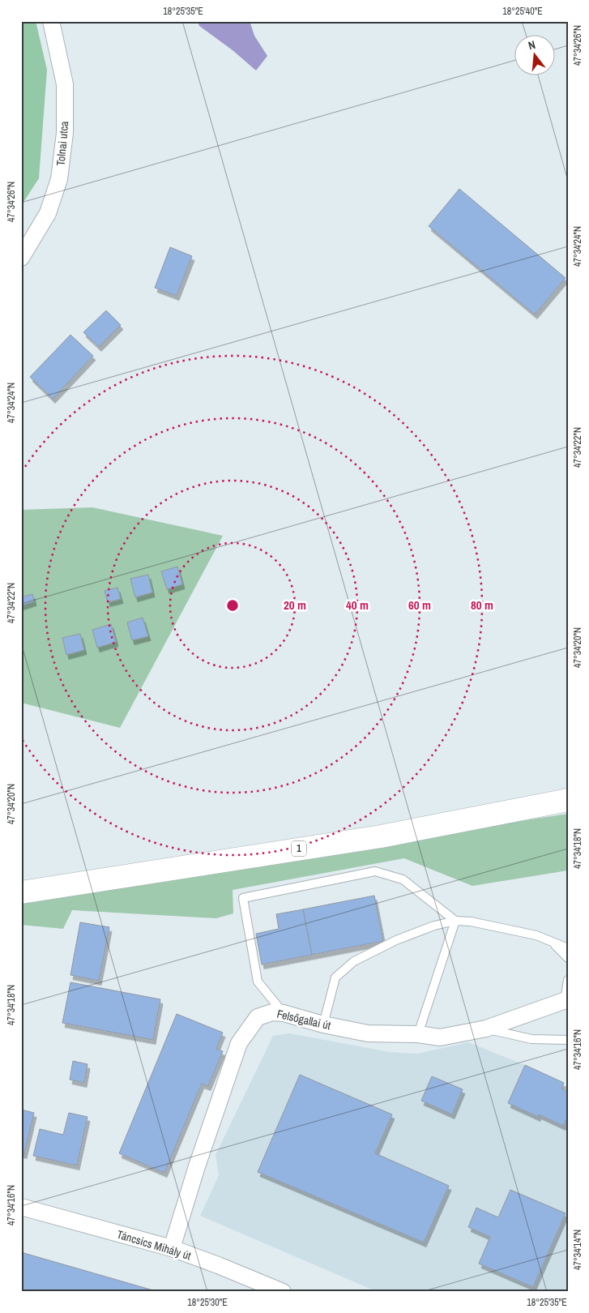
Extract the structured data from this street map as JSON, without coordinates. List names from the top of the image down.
{
  "streets": {
    "main road": ["1"],
    "street": ["Tolnai utca", "Felsőgallai út", "Táncsics Mihály út"]
  },
  "crossings": [
    ["Felsőgallai út", "Táncsics Mihály út"]
  ],
  "north": "top",
  "coordinates": [
    "18°25'35\"E",
    "18°25'40\"E",
    "47°34'26\"N",
    "47°34'24\"N",
    "47°34'22\"N",
    "47°34'20\"N",
    "47°34'18\"N",
    "47°34'16\"N",
    "47°34'14\"N",
    "18°25'30\"E"
  ],
  "rings": [
    "20 m",
    "40 m",
    "60 m",
    "80 m"
  ]
}
